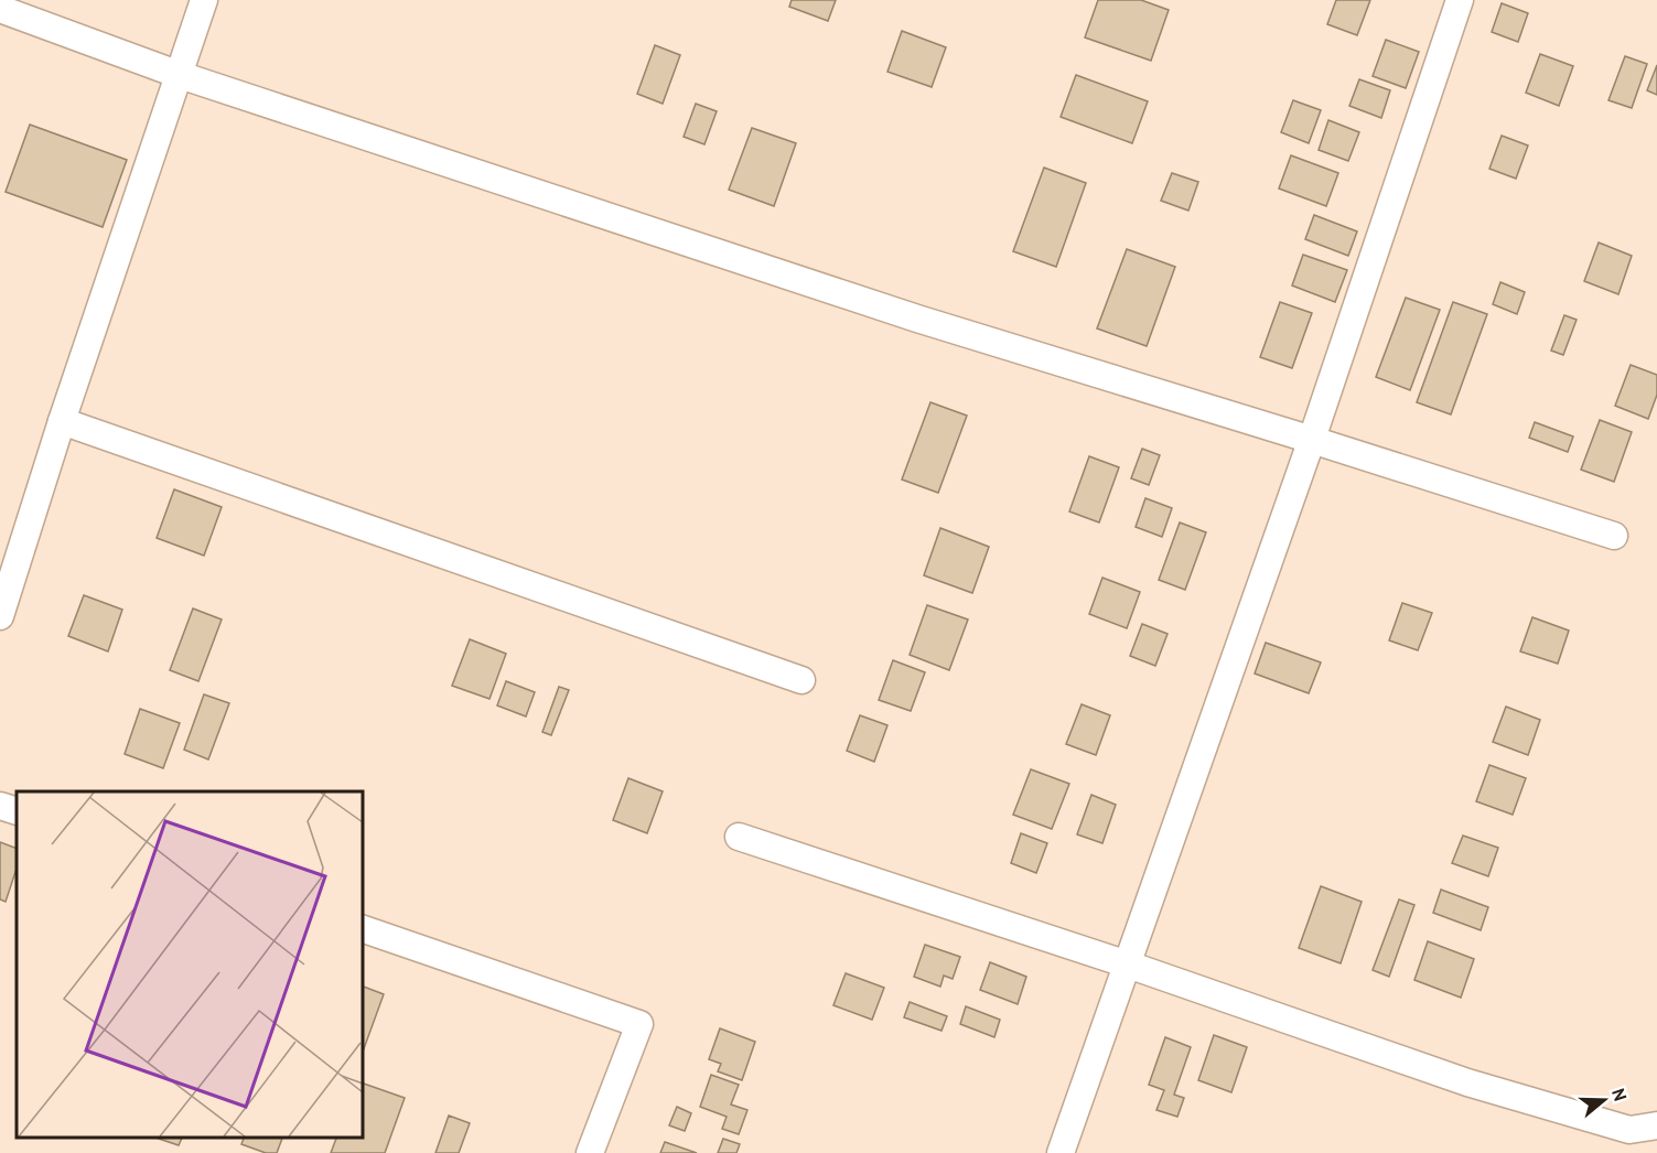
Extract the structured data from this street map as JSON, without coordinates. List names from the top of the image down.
{
  "north": "right"
}
